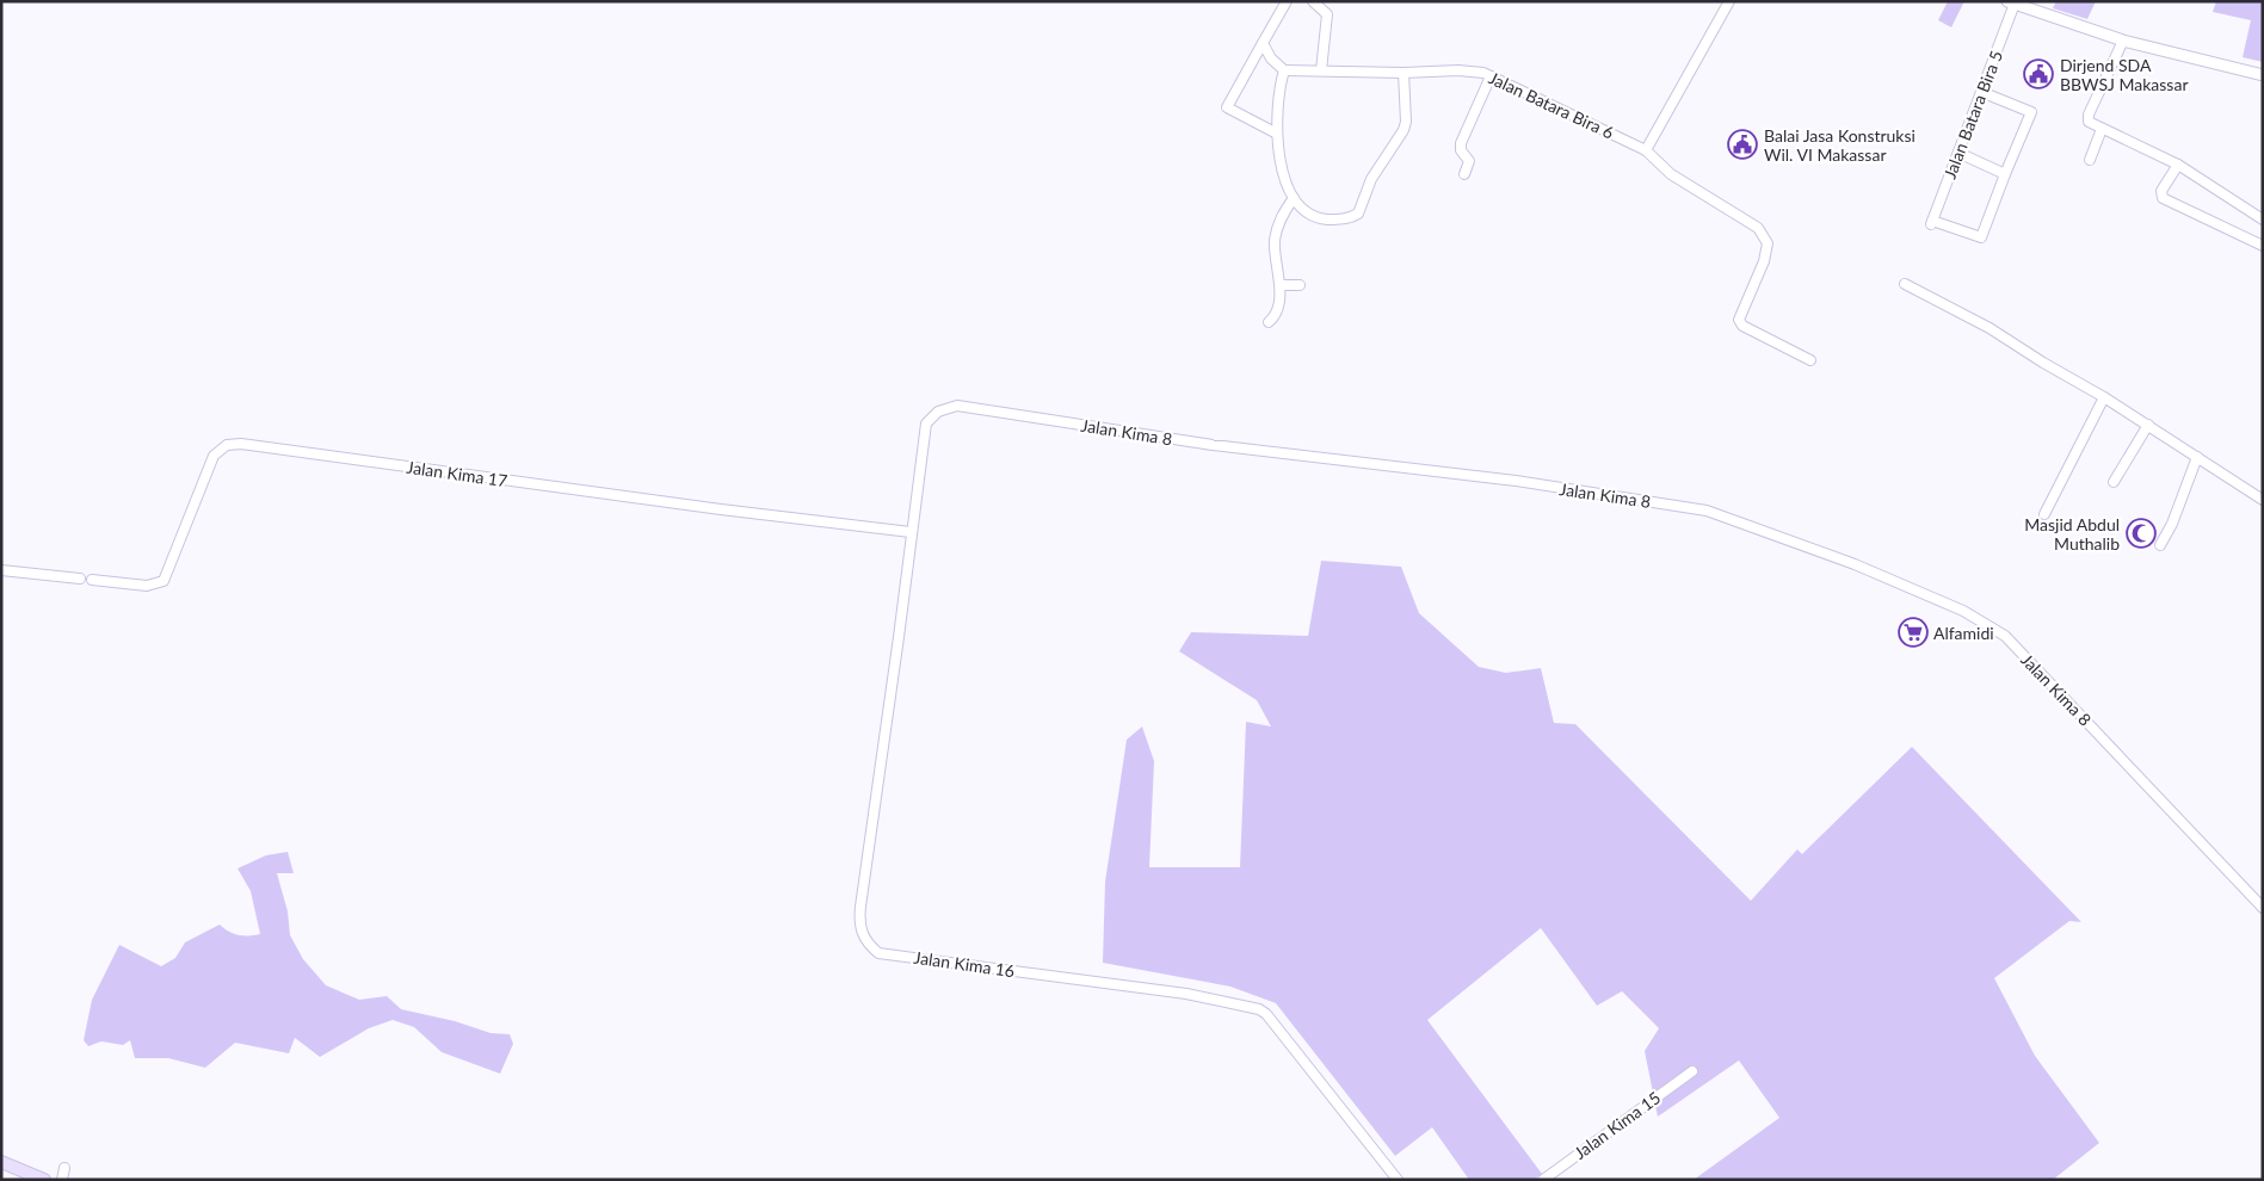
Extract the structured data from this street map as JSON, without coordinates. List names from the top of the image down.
{
  "streets": {
    "street": [
      "Jalan Batara Bira 6",
      "Jalan Batara Bira 5",
      "Jalan Kima 8",
      "Jalan Kima 17",
      "Jalan Kima 16",
      "Jalan Kima 15"
    ]
  },
  "crossings": [
    ["Jalan Kima 8", "Jalan Kima 17"],
    ["Jalan Kima 8", "Jalan Kima 16"],
    ["Jalan Kima 17", "Jalan Kima 16"]
  ],
  "places": {
    "public building": ["Dirjend SDA BBWSJ Makassar", "Balai Jasa Konstruksi Wil. VI Makassar"],
    "mosque": ["Masjid Abdul Muthalib"],
    "supermarket": ["Alfamidi"]
  }
}
